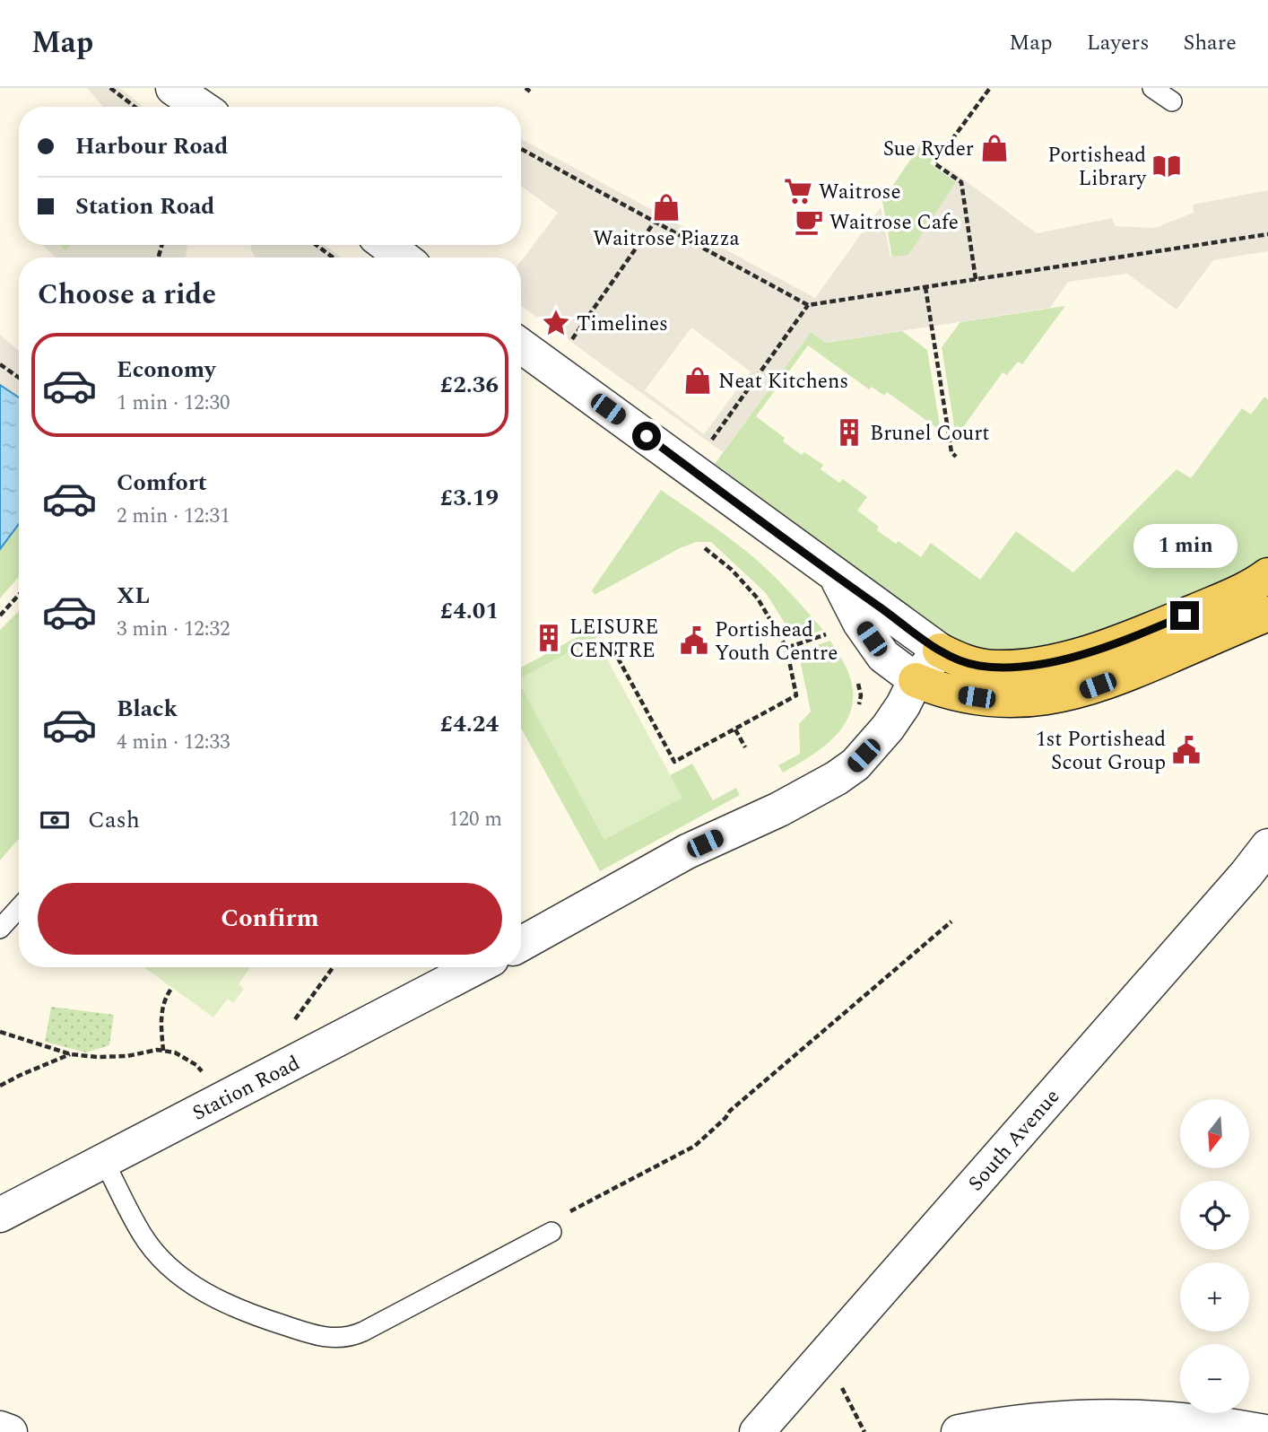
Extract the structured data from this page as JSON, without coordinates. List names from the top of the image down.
{
  "streets": {
    "street": ["Station Road", "South Avenue"]
  },
  "places": {
    "shop": ["Sue Ryder", "Waitrose Piazza", "Neat Kitchens"],
    "library": ["Portishead Library"],
    "supermarket": ["Waitrose"],
    "cafe": ["Waitrose Cafe"],
    "place": ["Timelines"],
    "building": ["Brunel Court", "LEISURE CENTRE"],
    "public building": ["Portishead Youth Centre", "1st Portishead Scout Group"]
  },
  "north": "bottom",
  "page": {
    "header": "Map",
    "nav": ["Map", "Layers", "Share"],
    "banner": ["Harbour Road", "Station Road"],
    "heading": "Choose a ride",
    "list": [
      {
        "name": "Economy",
        "note": "1 min · 12:30",
        "value": "£2.36"
      },
      {
        "name": "Comfort",
        "note": "2 min · 12:31",
        "value": "£3.19"
      },
      {
        "name": "XL",
        "note": "3 min · 12:32",
        "value": "£4.01"
      },
      {
        "name": "Black",
        "note": "4 min · 12:33",
        "value": "£4.24"
      }
    ],
    "bubble": "1 min",
    "pay": ["Cash", "120 m"],
    "buttons": "Confirm",
    "map_buttons": ["+", "−"]
  }
}
